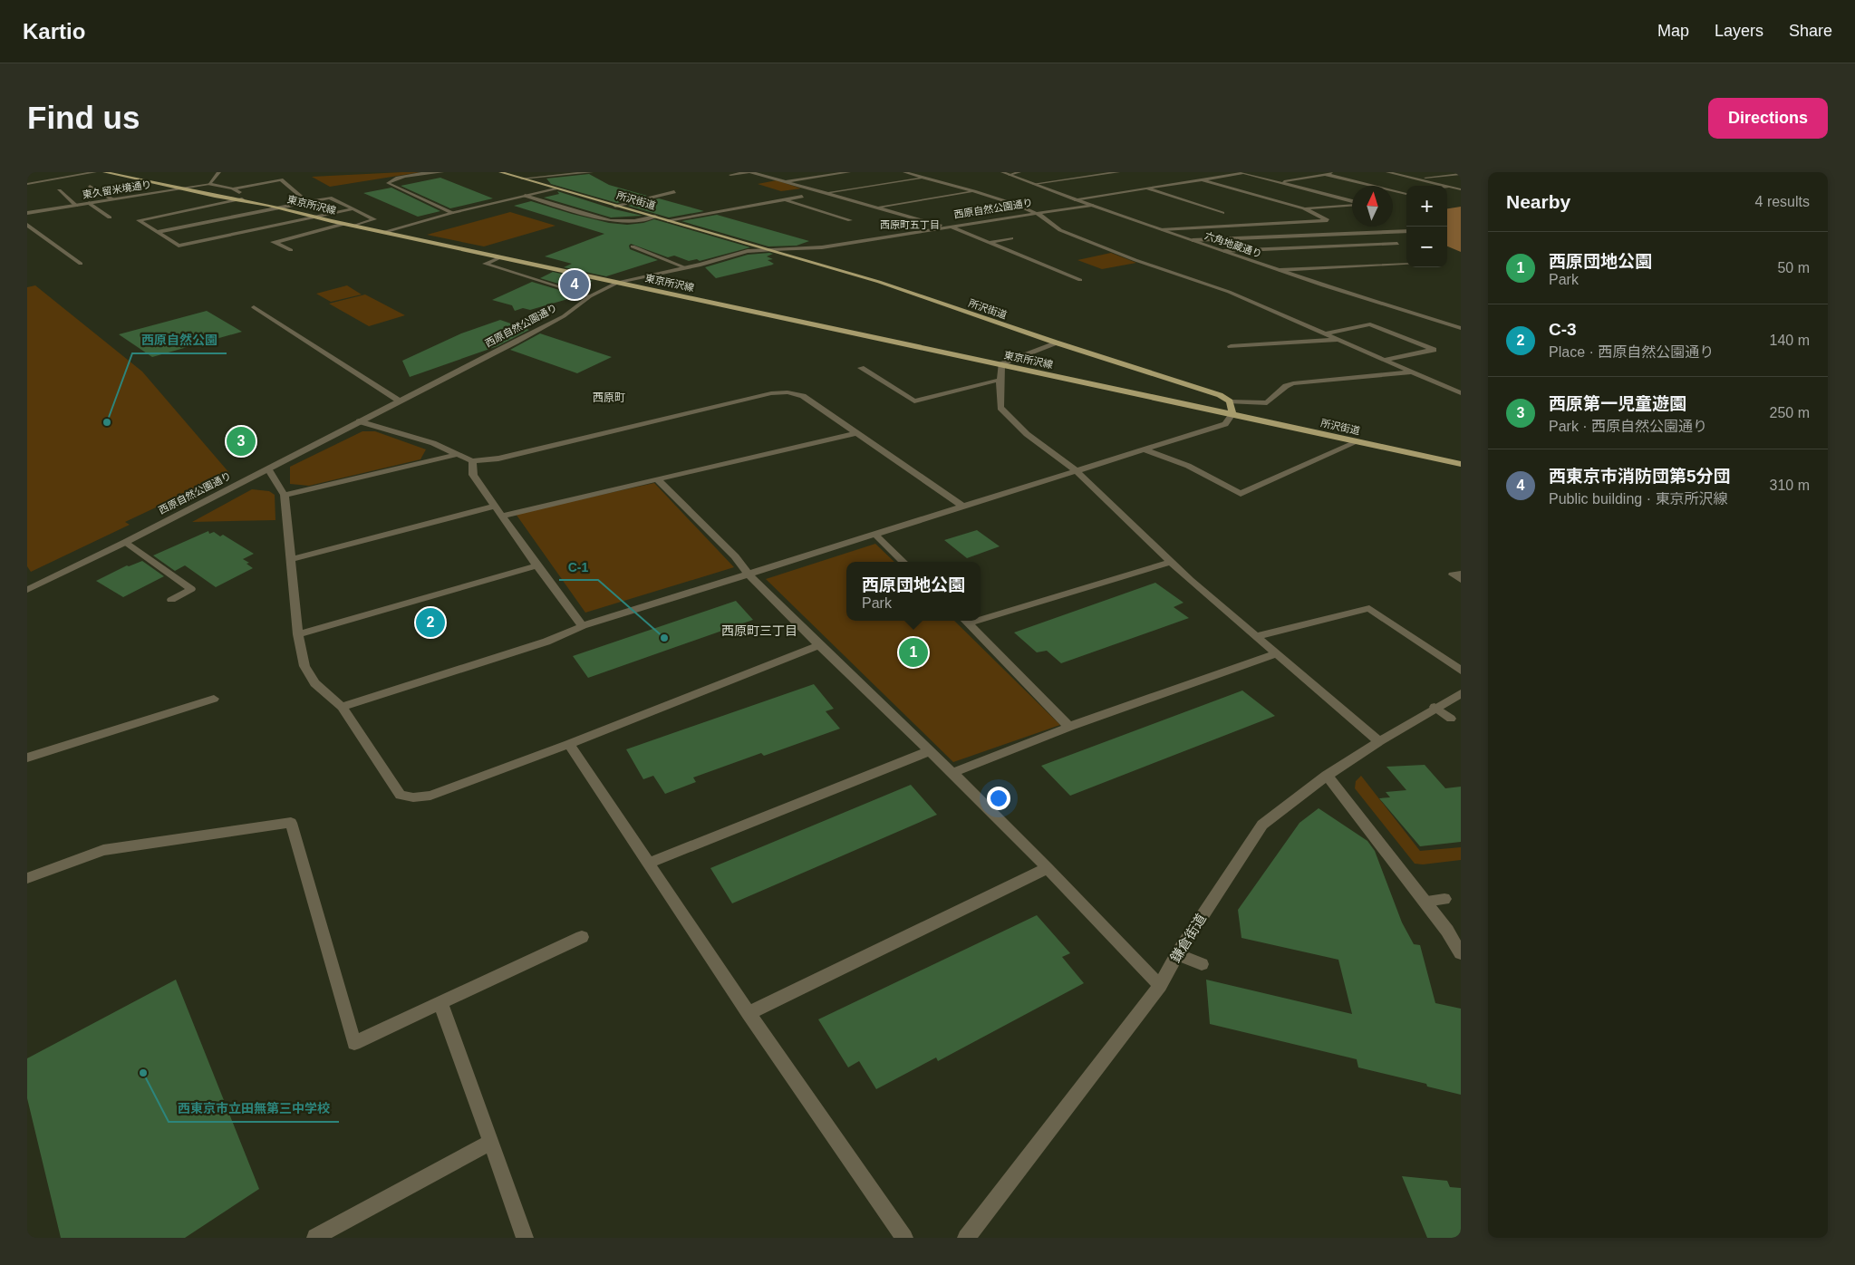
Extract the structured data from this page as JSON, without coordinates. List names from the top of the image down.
{
  "streets": {
    "main road": ["所沢街道", "東京所沢線"],
    "street": [
      "東久留米境通り",
      "西原自然公園通り",
      "六角地蔵通り",
      "鎌倉街道"
    ]
  },
  "crossings": [
    ["東久留米境通り", "東京所沢線"],
    ["所沢街道", "東京所沢線"],
    ["所沢街道", "西原自然公園通り"],
    ["東京所沢線", "西原自然公園通り"],
    ["西原自然公園通り", "六角地蔵通り"]
  ],
  "districts": ["西原町五丁目", "西原町", "西原町三丁目"],
  "places": ["西原自然公園", "C-1", "西東京市立田無第三中学校"],
  "north": "top",
  "page": {
    "header": "Kartio",
    "nav": ["Map", "Layers", "Share"],
    "buttons": "Directions",
    "title": "Find us",
    "heading": ["Nearby", "4 results"],
    "map_buttons": ["+", "−"],
    "list": [
      {
        "mark": "1",
        "name": "西原団地公園",
        "note": "Park",
        "value": "50 m"
      },
      {
        "mark": "2",
        "name": "C-3",
        "note": "Place · 西原自然公園通り",
        "value": "140 m"
      },
      {
        "mark": "3",
        "name": "西原第一児童遊園",
        "note": "Park · 西原自然公園通り",
        "value": "250 m"
      },
      {
        "mark": "4",
        "name": "西東京市消防団第5分団",
        "note": "Public building · 東京所沢線",
        "value": "310 m"
      }
    ],
    "pins": [
      "4",
      "3",
      "2",
      "1"
    ],
    "popup": ["西原団地公園", "Park"]
  }
}
